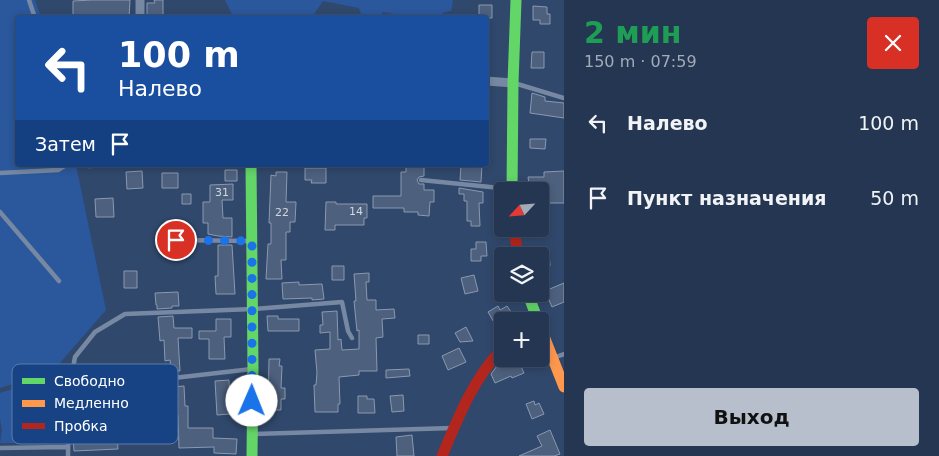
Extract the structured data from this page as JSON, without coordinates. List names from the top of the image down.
{
  "house_numbers": ["31", "14", "22"],
  "legend": ["Свободно", "Медленно", "Пробка"],
  "north": "bottom left",
  "page": {
    "heading": ["2 мин", "150 m · 07:59"],
    "turn": ["100 m", "Налево"],
    "list": [
      {
        "name": "Налево",
        "value": "100 m"
      },
      {
        "name": "Пункт назначения",
        "value": "50 m"
      }
    ],
    "then": "Затем",
    "map_buttons": "+",
    "buttons": "Выход"
  }
}
